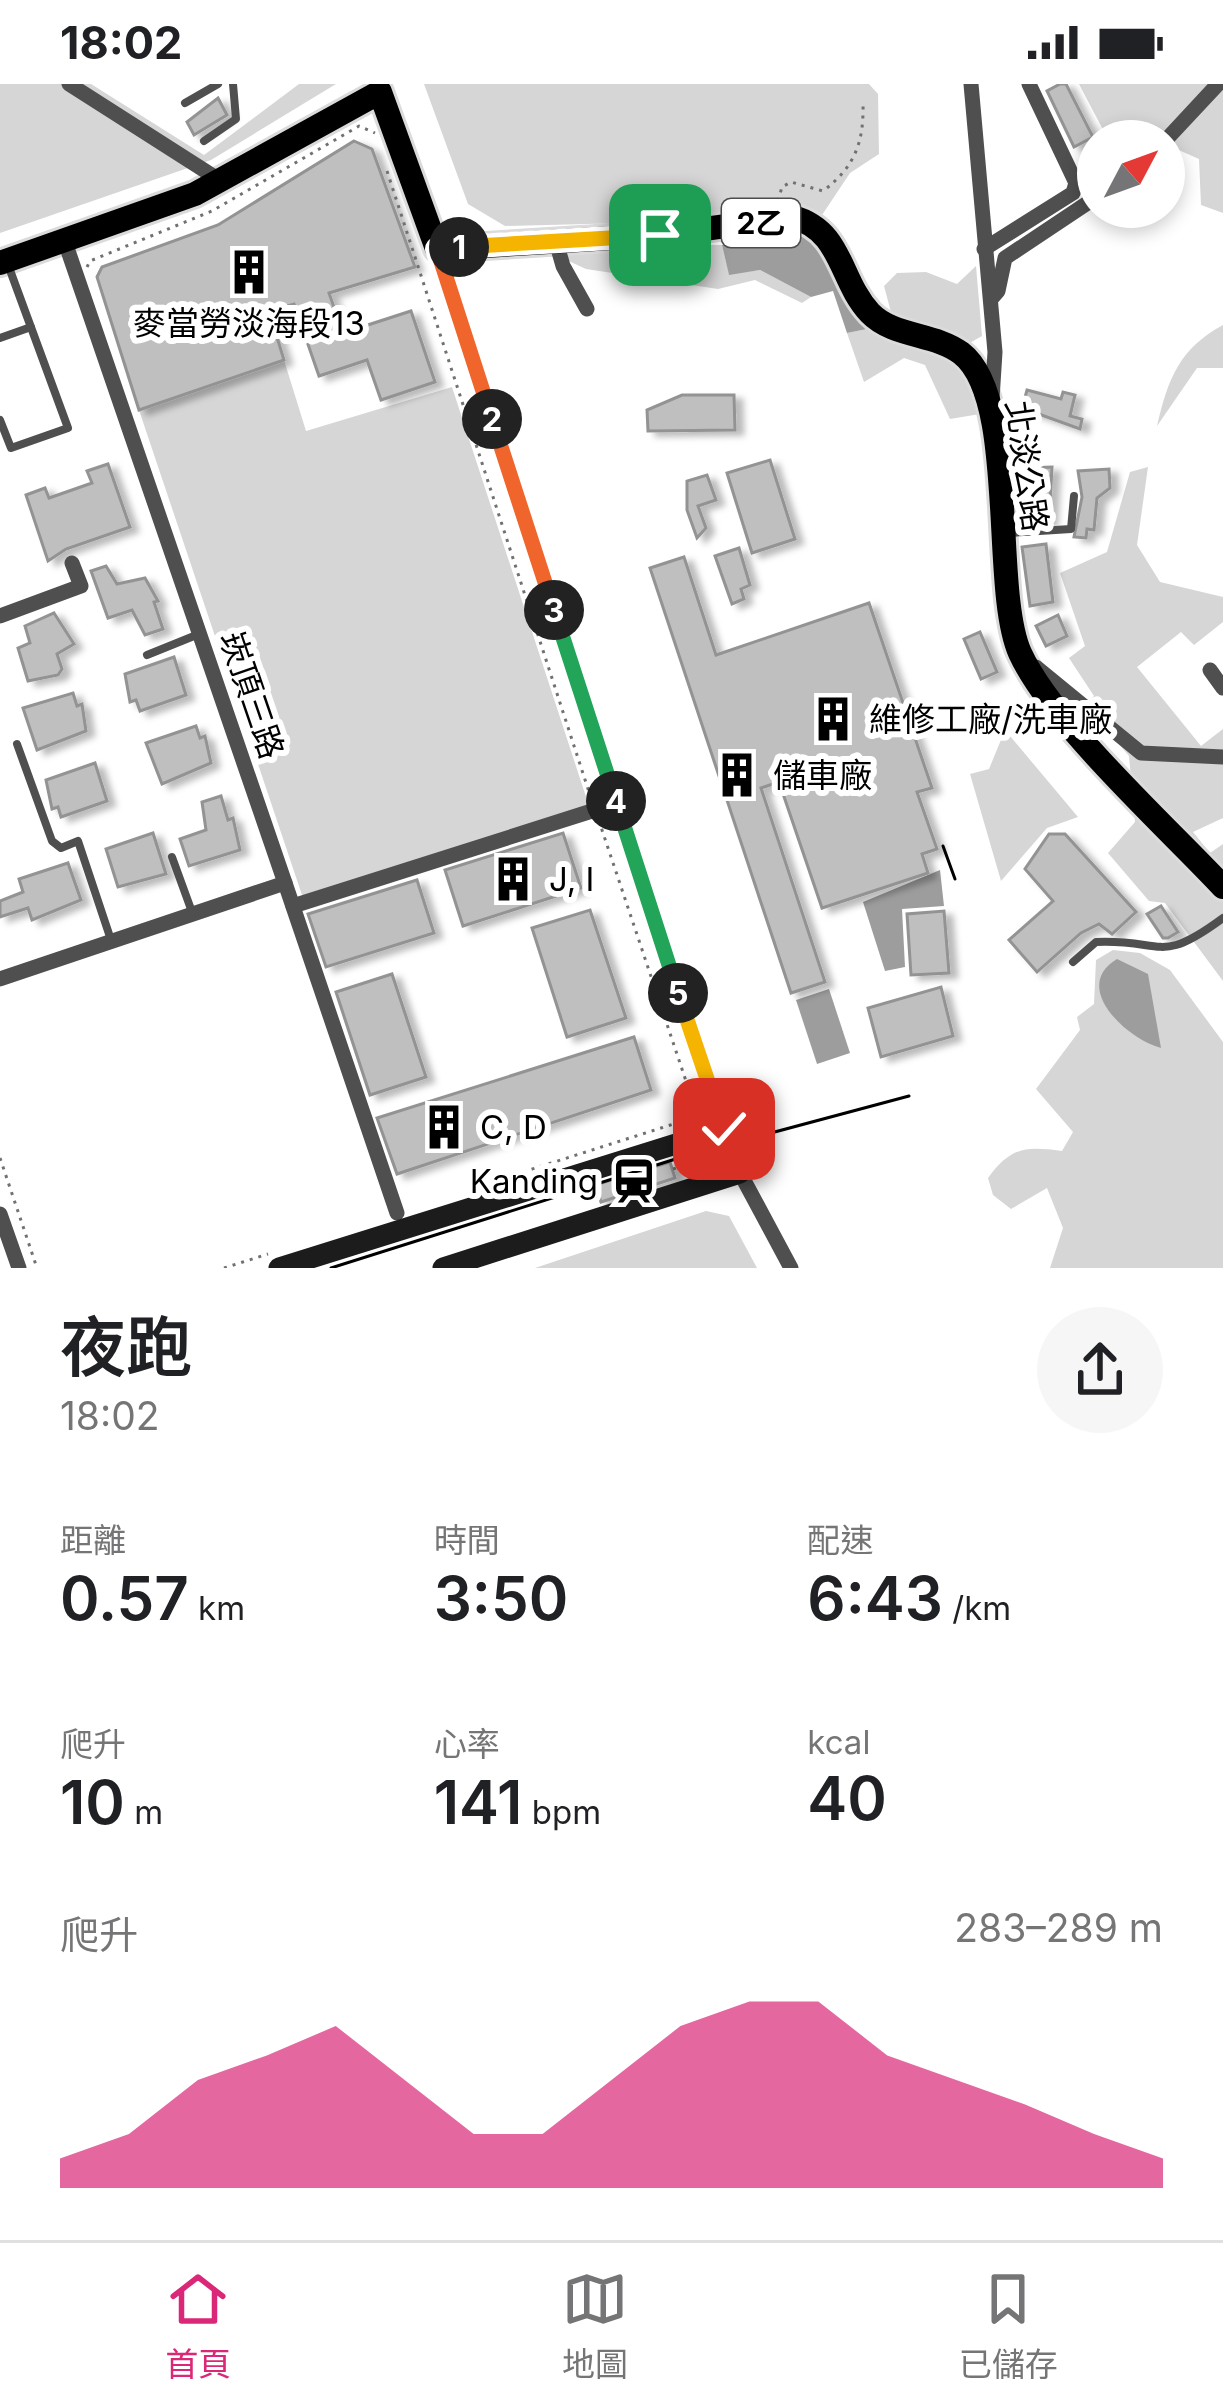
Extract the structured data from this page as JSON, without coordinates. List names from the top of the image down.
{
  "streets": {
    "main road": ["2乙", "北淡公路"],
    "street": ["崁頂三路"]
  },
  "places": {
    "building": [
      "麥當勞淡海段13",
      "維修工廠/洗車廠",
      "儲車廠",
      "J, I",
      "C, D"
    ],
    "station": ["Kanding"]
  },
  "north": "top right",
  "page": {
    "status": "18:02",
    "pins": [
      "1",
      "2",
      "3",
      "4",
      "5"
    ],
    "heading": ["夜跑", "18:02"],
    "stats": [
      ["距離", "0.57 km"],
      ["時間", "3:50"],
      ["配速", "6:43 /km"],
      ["爬升", "10 m"],
      ["心率", "141 bpm"],
      ["kcal", "40"]
    ],
    "chart": ["爬升", "283–289 m"],
    "tabs": ["首頁", "地圖", "已儲存"]
  }
}
